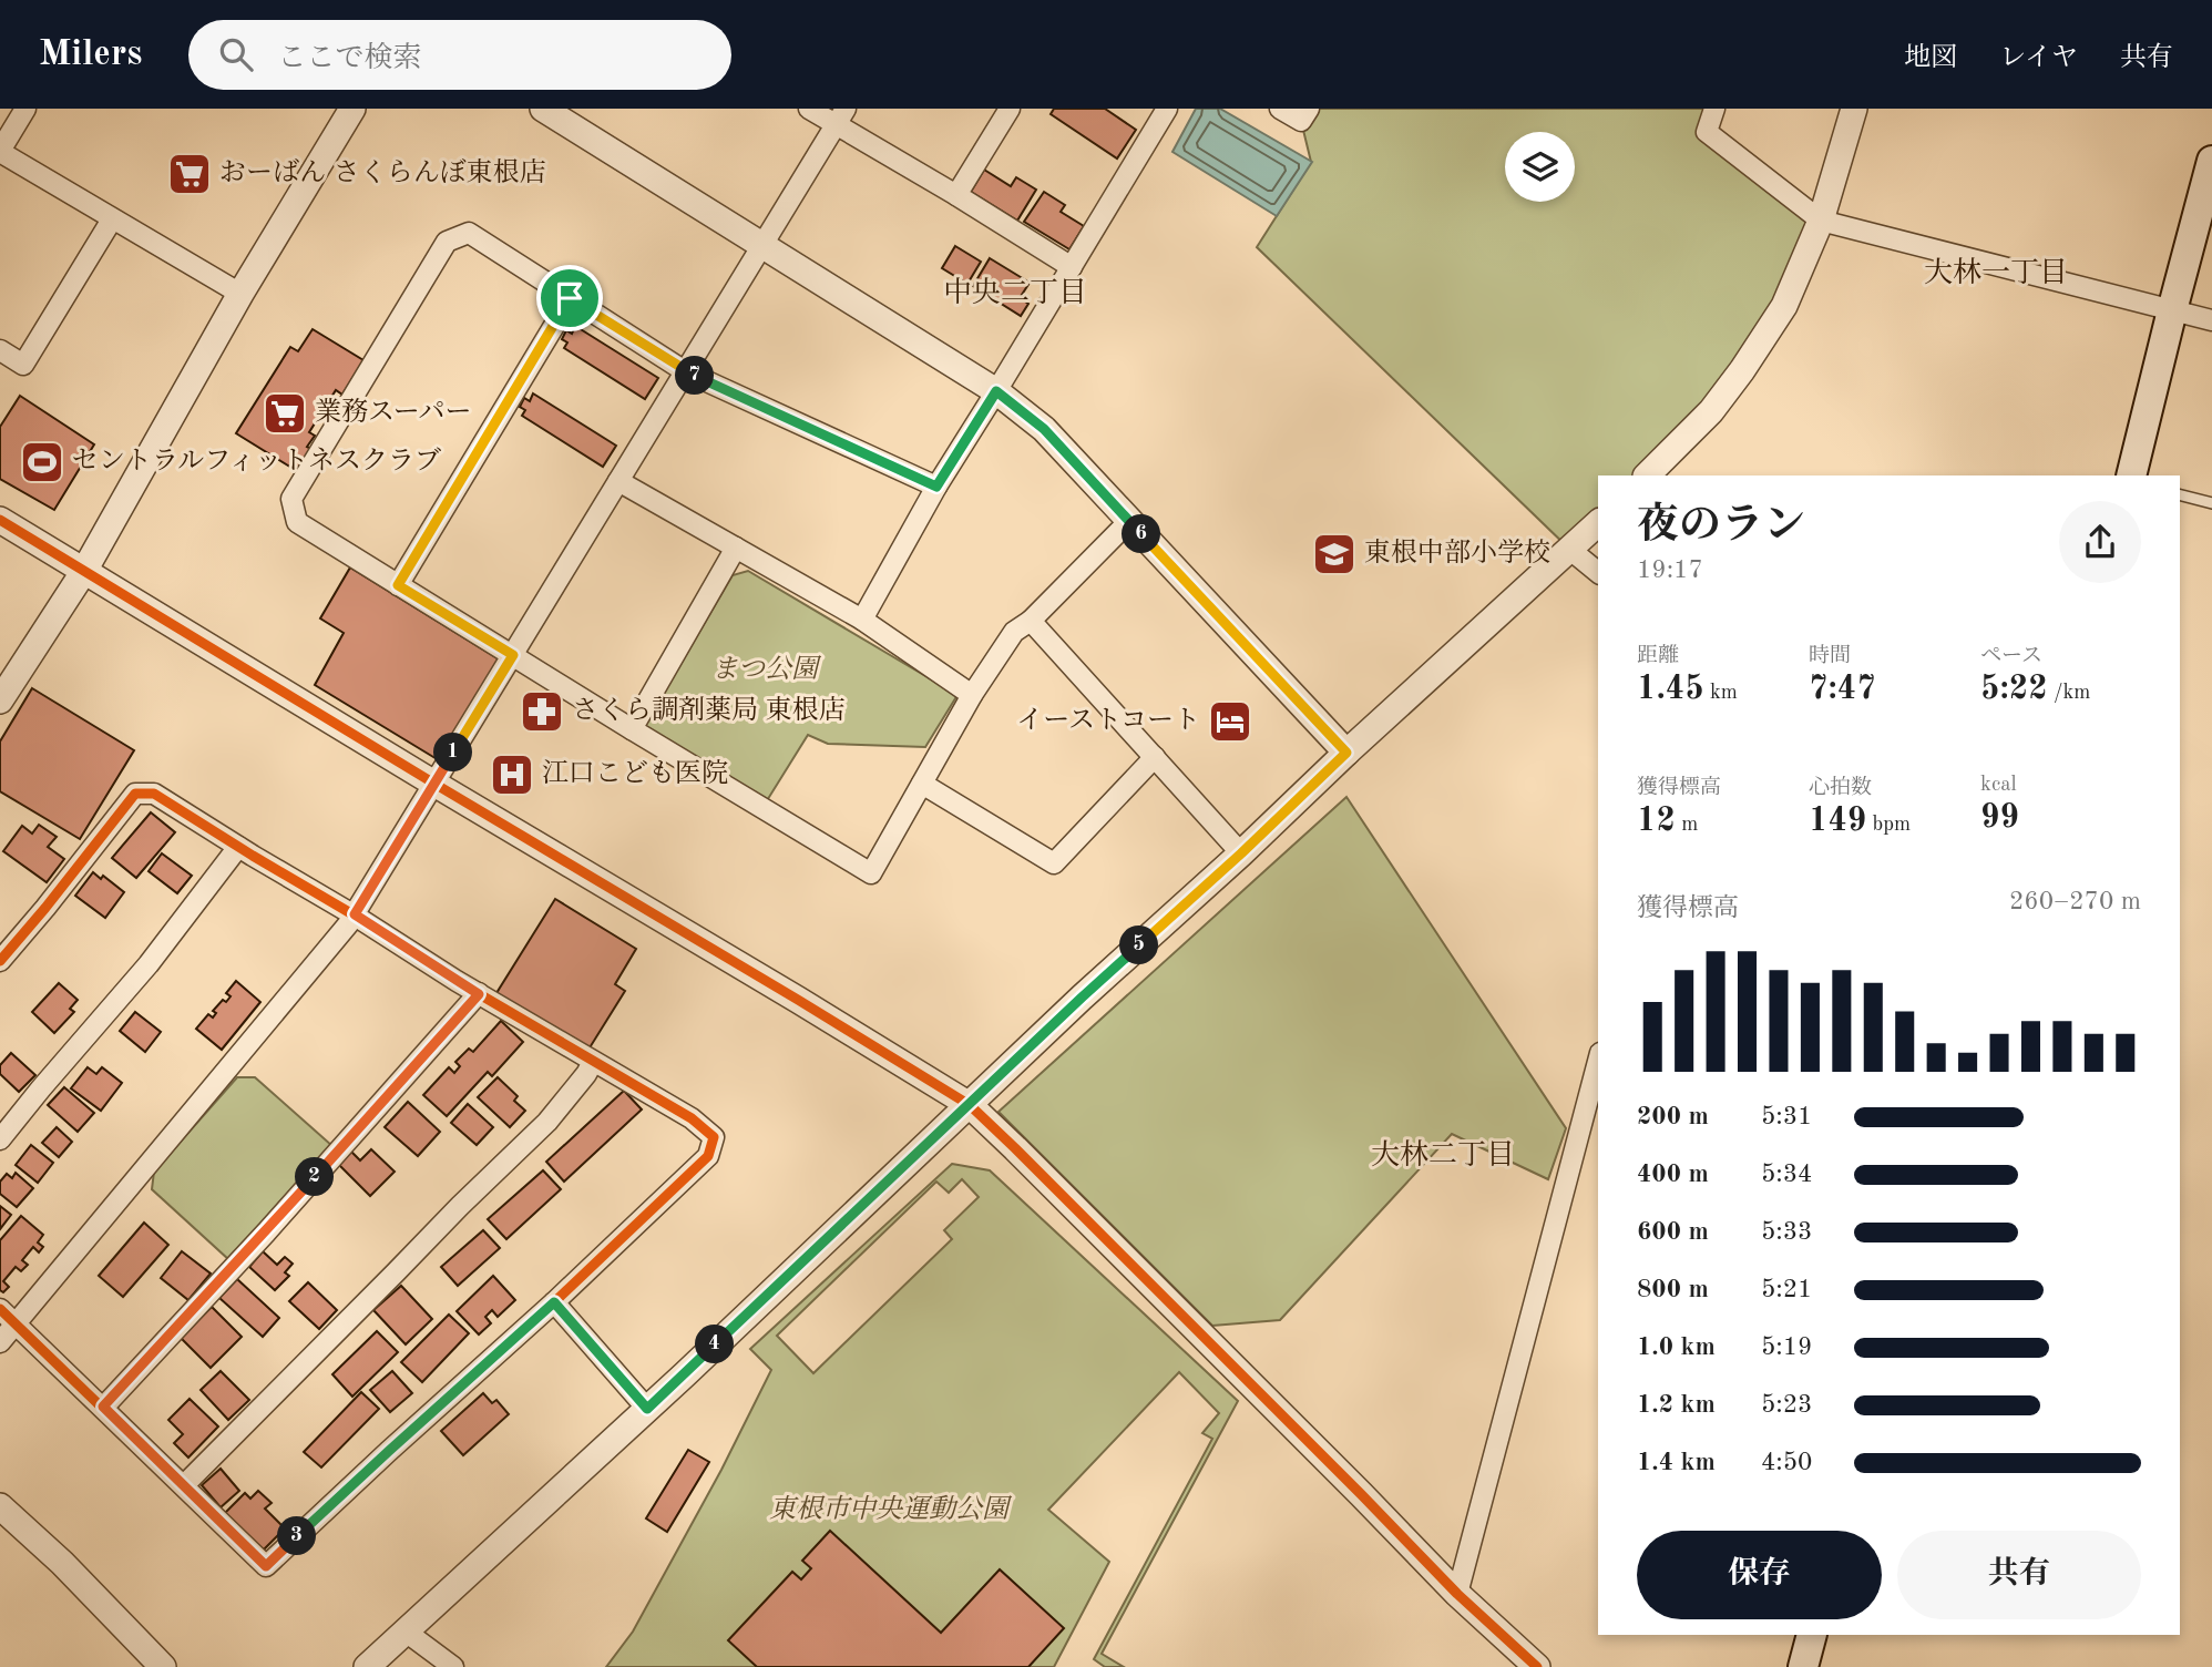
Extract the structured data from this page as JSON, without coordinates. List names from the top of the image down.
{
  "districts": ["大林一丁目", "中央二丁目", "大林二丁目"],
  "parks": ["まつ公園", "東根市中央運動公園"],
  "places": {
    "supermarket": ["おーばん さくらんぼ東根店", "業務スーパー"],
    "sports": ["セントラルフィットネスクラブ"],
    "school or university": ["東根中部小学校"],
    "pharmacy": ["さくら調剤薬局 東根店"],
    "hotel": ["イーストコート"],
    "hospital": ["江口こども医院"]
  },
  "page": {
    "header": "Milers",
    "search": "ここで検索",
    "nav": ["地図", "レイヤ", "共有"],
    "pins": [
      "7",
      "6",
      "1",
      "5",
      "2",
      "4",
      "3"
    ],
    "heading": ["夜のラン", "19:17"],
    "stats": [
      ["距離", "1.45 km"],
      ["時間", "7:47"],
      ["ペース", "5:22 /km"],
      ["獲得標高", "12 m"],
      ["心拍数", "149 bpm"],
      ["kcal", "99"]
    ],
    "chart": ["獲得標高", "260–270 m"],
    "list": [
      {
        "name": "200 m",
        "note": "5:31"
      },
      {
        "name": "400 m",
        "note": "5:34"
      },
      {
        "name": "600 m",
        "note": "5:33"
      },
      {
        "name": "800 m",
        "note": "5:21"
      },
      {
        "name": "1.0 km",
        "note": "5:19"
      },
      {
        "name": "1.2 km",
        "note": "5:23"
      },
      {
        "name": "1.4 km",
        "note": "4:50"
      }
    ],
    "buttons": ["保存", "共有"]
  }
}
